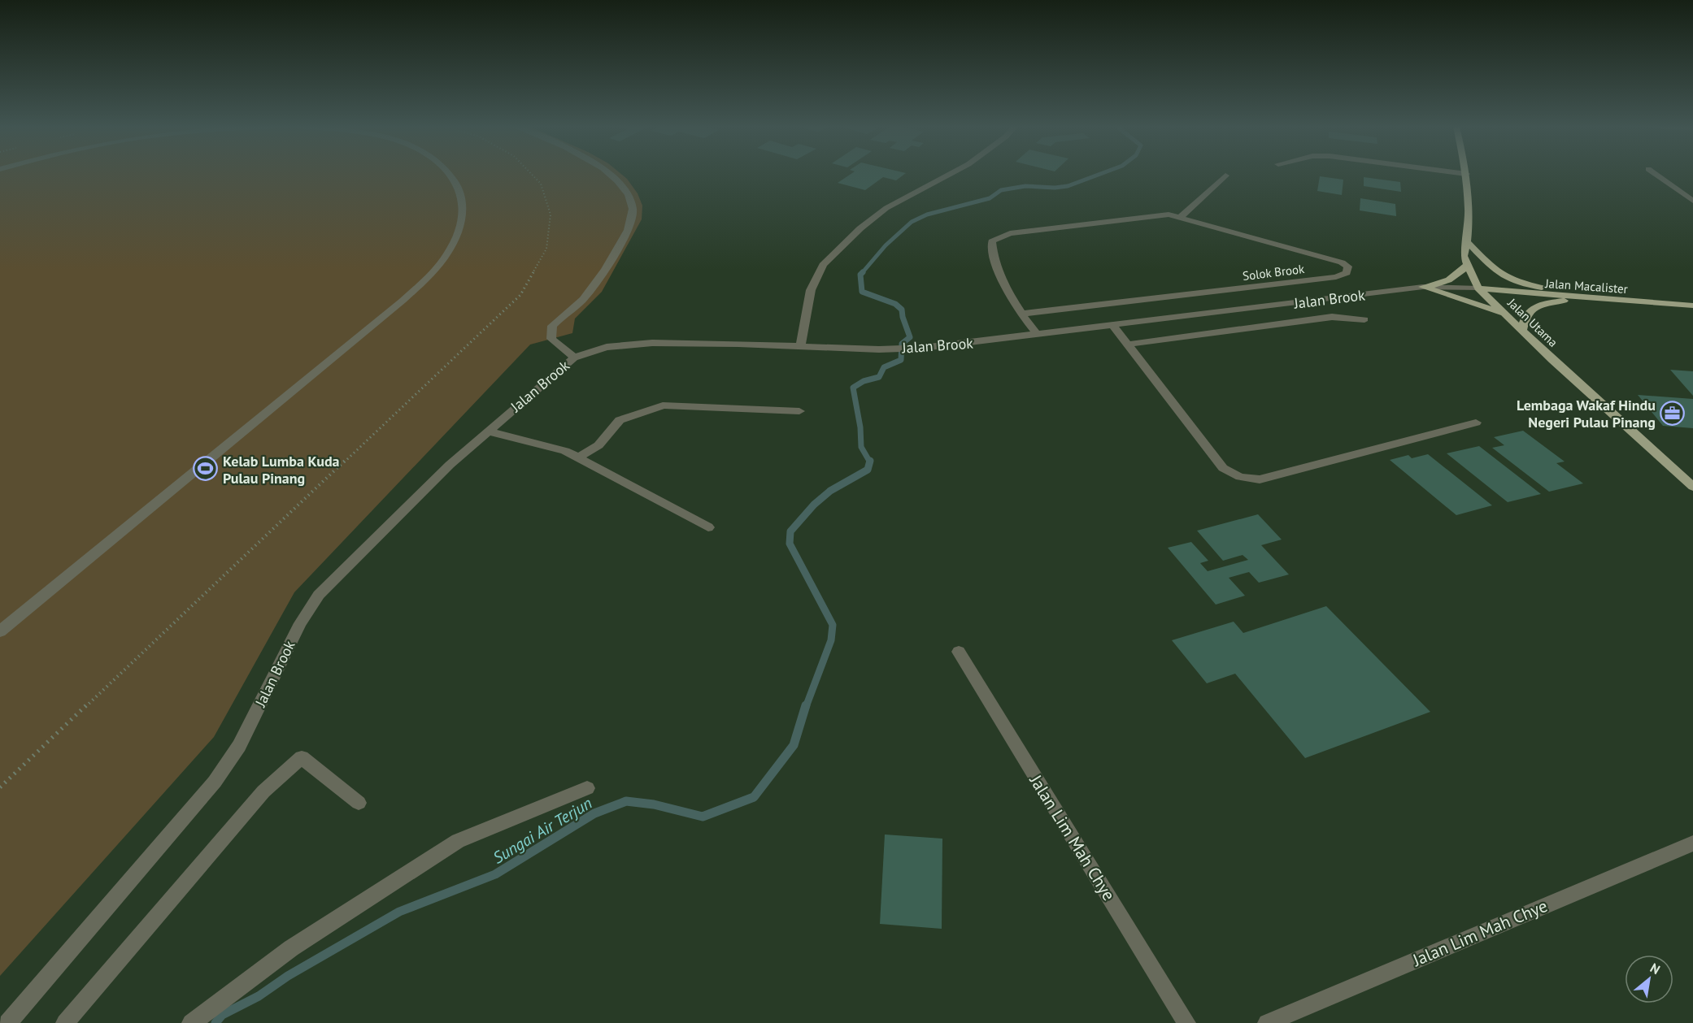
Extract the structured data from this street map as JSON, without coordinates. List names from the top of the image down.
{
  "streets": {
    "main road": ["Jalan Macalister", "Jalan Utama"],
    "street": ["Solok Brook", "Jalan Brook", "Jalan Lim Mah Chye"]
  },
  "crossings": [
    ["Solok Brook", "Jalan Brook"],
    ["Jalan Macalister", "Jalan Brook"],
    ["Jalan Macalister", "Jalan Utama"],
    ["Jalan Brook", "Jalan Utama"]
  ],
  "water": ["Sungai Air Terjun"],
  "places": {
    "office": ["Lembaga Wakaf Hindu Negeri Pulau Pinang"],
    "sports": ["Kelab Lumba Kuda Pulau Pinang"]
  },
  "north": "top right"
}
